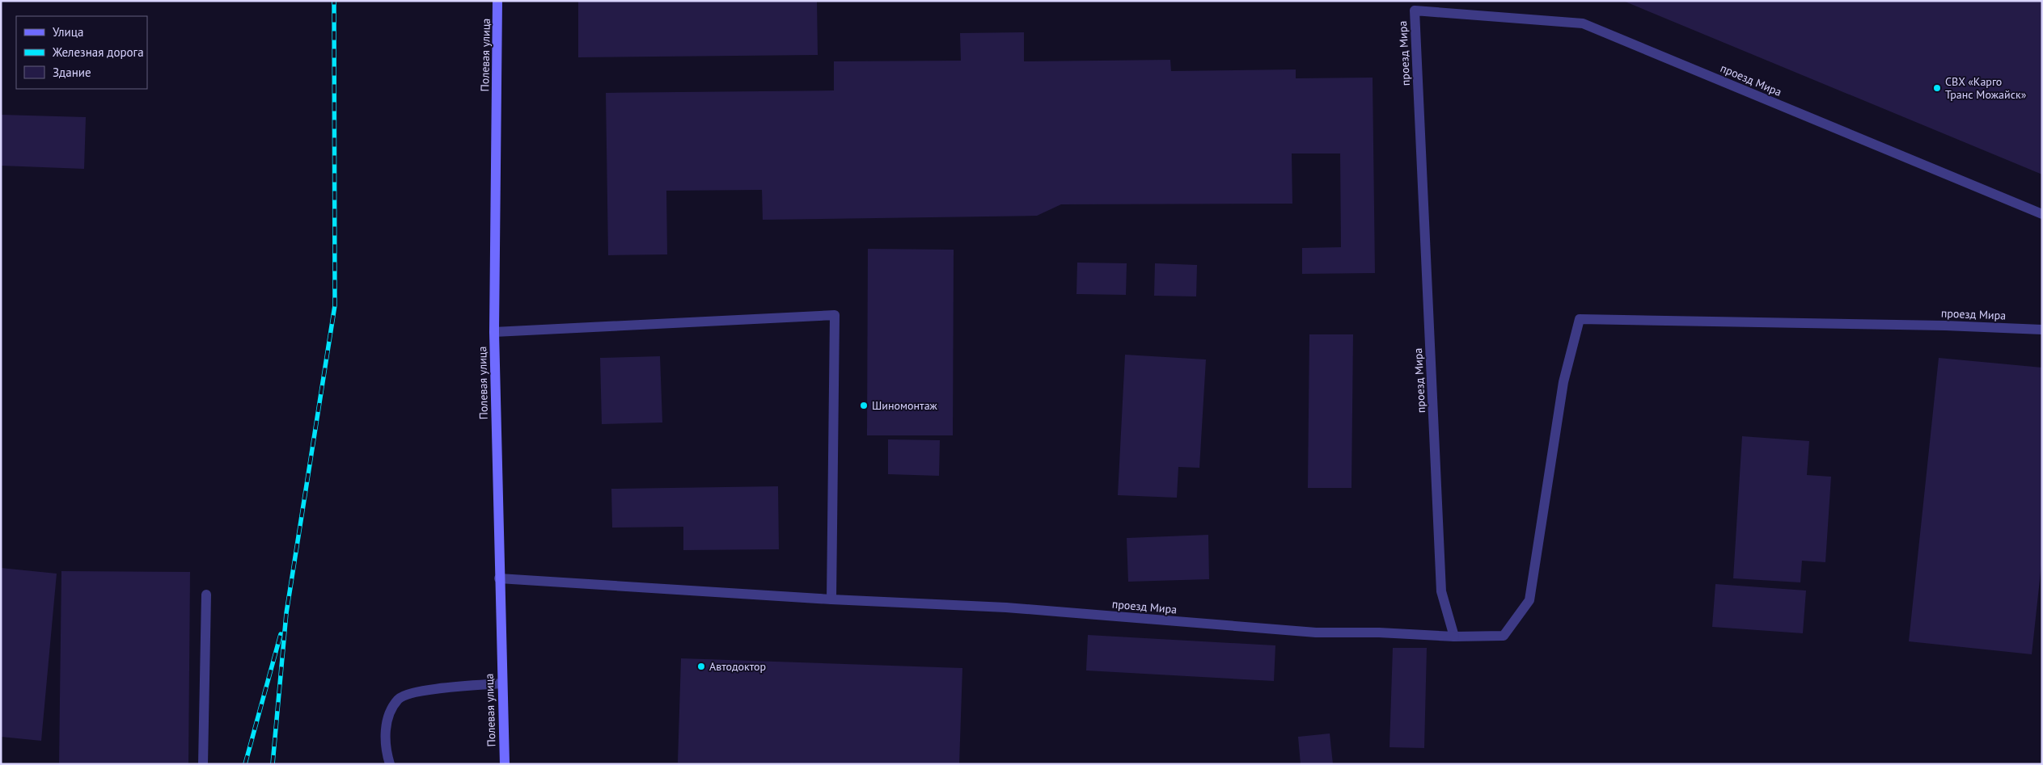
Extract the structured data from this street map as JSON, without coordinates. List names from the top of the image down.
{
  "streets": {
    "main road": ["Полевая улица"],
    "street": ["проезд Мира"]
  },
  "crossings": [
    ["проезд Мира", "Полевая улица"]
  ],
  "places": ["СВХ «Карго Транс Можайск»", "Шиномонтаж", "Автодоктор"],
  "legend": ["Улица", "Железная дорога", "Здание"]
}
